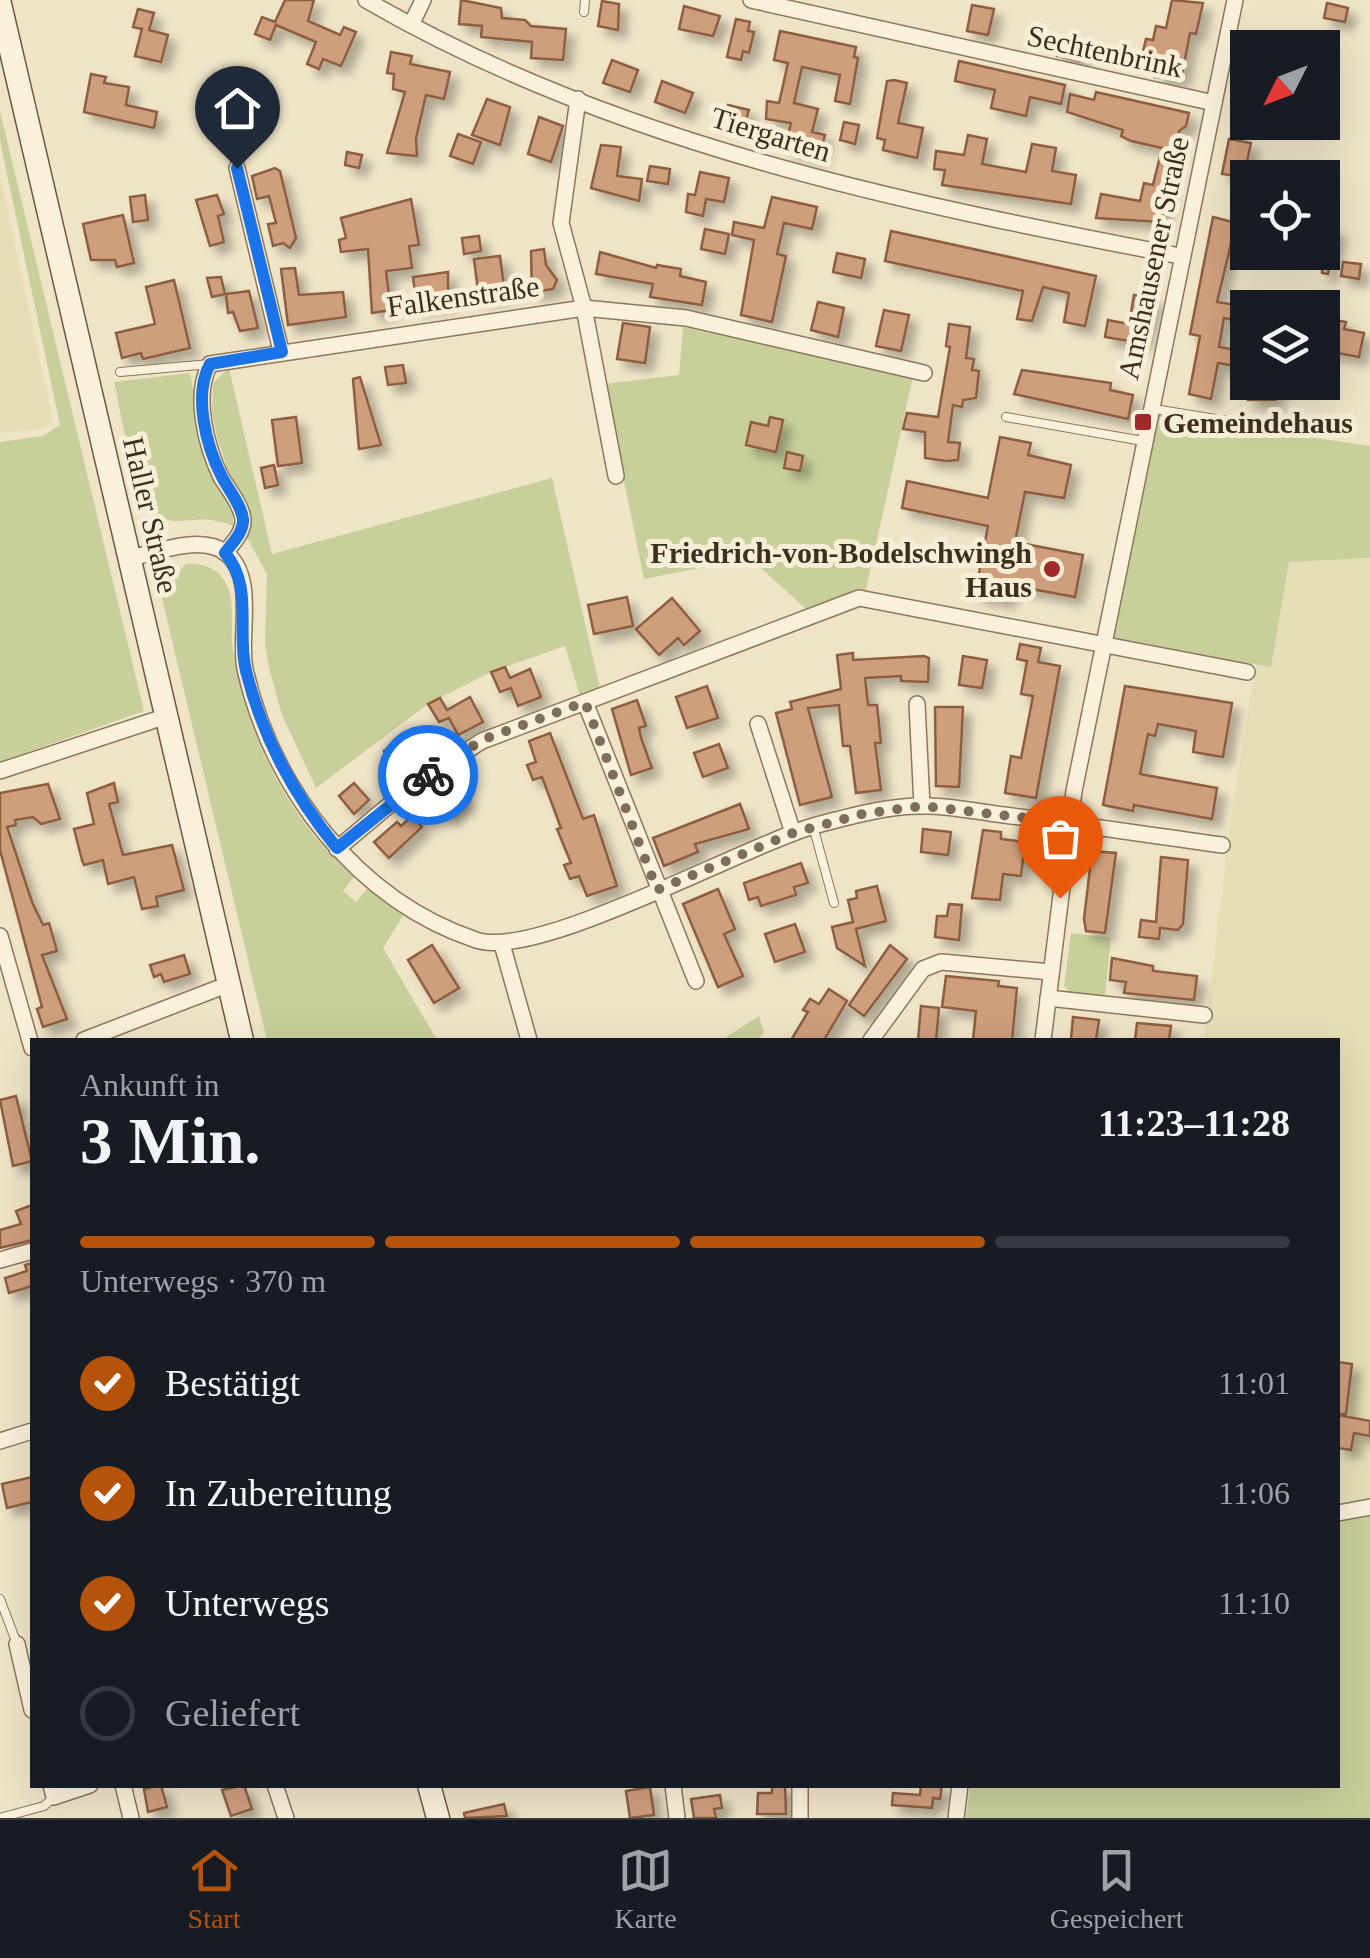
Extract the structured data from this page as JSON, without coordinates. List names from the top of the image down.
{
  "streets": {
    "main road": ["Haller Straße"],
    "street": [
      "Sechtenbrink",
      "Tiergarten",
      "Amshausener Straße",
      "Falkenstraße"
    ]
  },
  "crossings": [
    ["Sechtenbrink", "Amshausener Straße"],
    ["Tiergarten", "Amshausener Straße"]
  ],
  "places": {
    "transit": ["Gemeindehaus"],
    "other": ["Friedrich-von-Bodelschwingh Haus"]
  },
  "north": "bottom left",
  "page": {
    "heading": ["3 Min.", "Ankunft in", "11:23–11:28"],
    "bar": "Unterwegs · 370 m",
    "list": [
      ["Bestätigt", "11:01"],
      ["In Zubereitung", "11:06"],
      ["Unterwegs", "11:10"],
      "Geliefert"
    ],
    "tabs": ["Start", "Karte", "Gespeichert"]
  }
}
